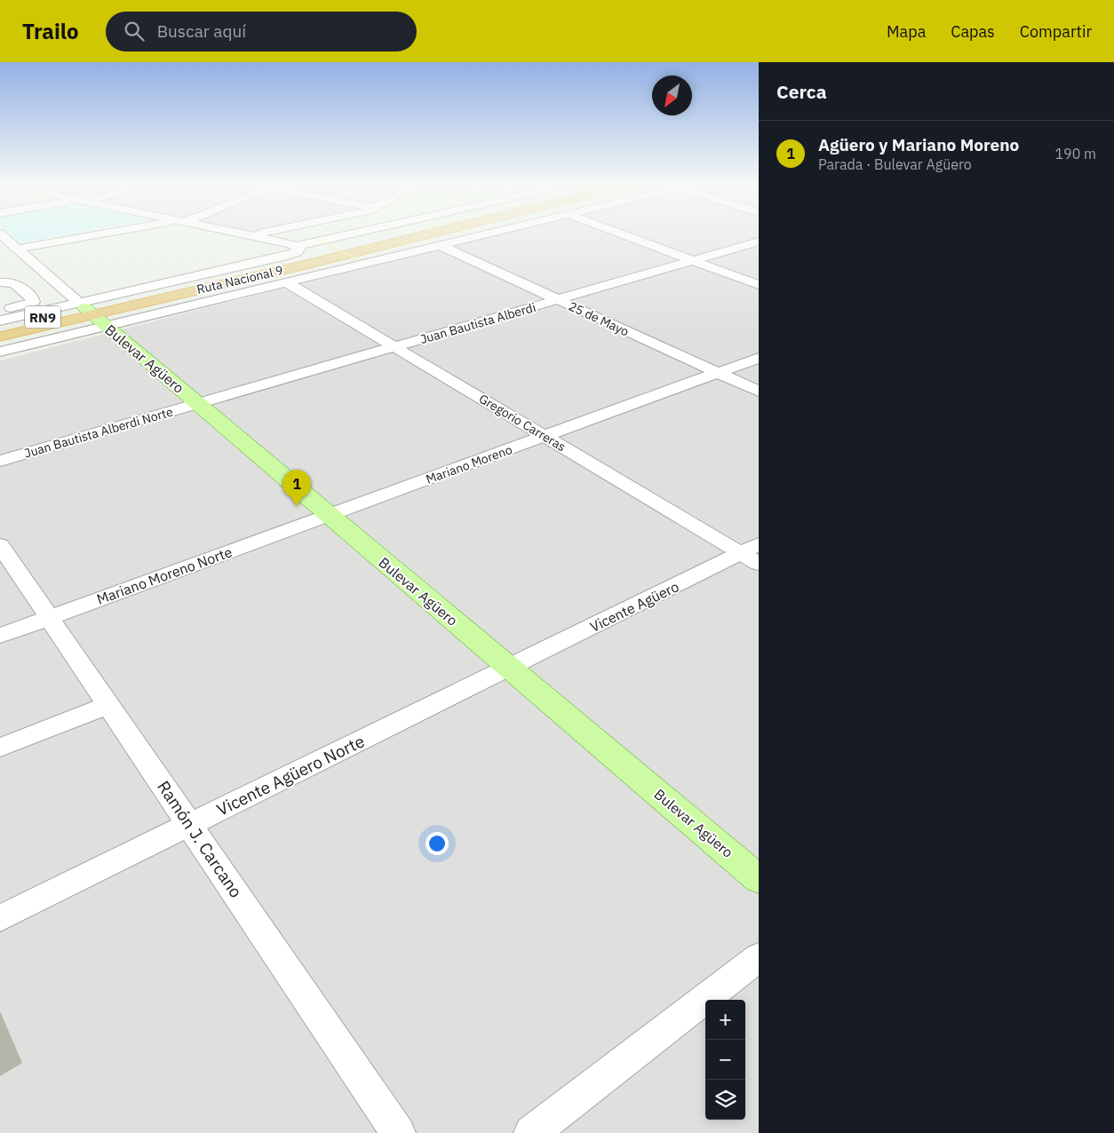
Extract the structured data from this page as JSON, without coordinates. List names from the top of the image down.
{
  "streets": {
    "highway": ["Ruta Nacional 9", "RN9"],
    "main road": ["Bulevar Agüero"],
    "street": [
      "25 de Mayo",
      "Juan Bautista Alberdi",
      "Gregorio Carreras",
      "Juan Bautista Alberdi Norte",
      "Mariano Moreno",
      "Mariano Moreno Norte",
      "Vicente Agüero",
      "Vicente Agüero Norte",
      "Ramón J. Carcano"
    ]
  },
  "crossings": [
    ["Ruta Nacional 9", "Bulevar Agüero"],
    ["25 de Mayo", "Juan Bautista Alberdi"],
    ["25 de Mayo", "Mariano Moreno"],
    ["Juan Bautista Alberdi", "Bulevar Agüero"],
    ["Juan Bautista Alberdi", "Gregorio Carreras"],
    ["Juan Bautista Alberdi", "Juan Bautista Alberdi Norte"],
    ["Bulevar Agüero", "Juan Bautista Alberdi Norte"],
    ["Bulevar Agüero", "Mariano Moreno"],
    ["Bulevar Agüero", "Mariano Moreno Norte"],
    ["Bulevar Agüero", "Vicente Agüero"],
    ["Bulevar Agüero", "Vicente Agüero Norte"],
    ["Gregorio Carreras", "Mariano Moreno"],
    ["Gregorio Carreras", "Vicente Agüero"],
    ["Mariano Moreno", "Mariano Moreno Norte"],
    ["Mariano Moreno Norte", "Ramón J. Carcano"],
    ["Vicente Agüero", "Vicente Agüero Norte"],
    ["Vicente Agüero Norte", "Ramón J. Carcano"]
  ],
  "north": "bottom left",
  "page": {
    "header": "Trailo",
    "search": "Buscar aquí",
    "nav": ["Mapa", "Capas", "Compartir"],
    "heading": "Cerca",
    "list": [
      {
        "mark": "1",
        "name": "Agüero y Mariano Moreno",
        "note": "Parada · Bulevar Agüero",
        "value": "190 m"
      }
    ],
    "pins": "1",
    "map_buttons": ["+", "−"]
  }
}
